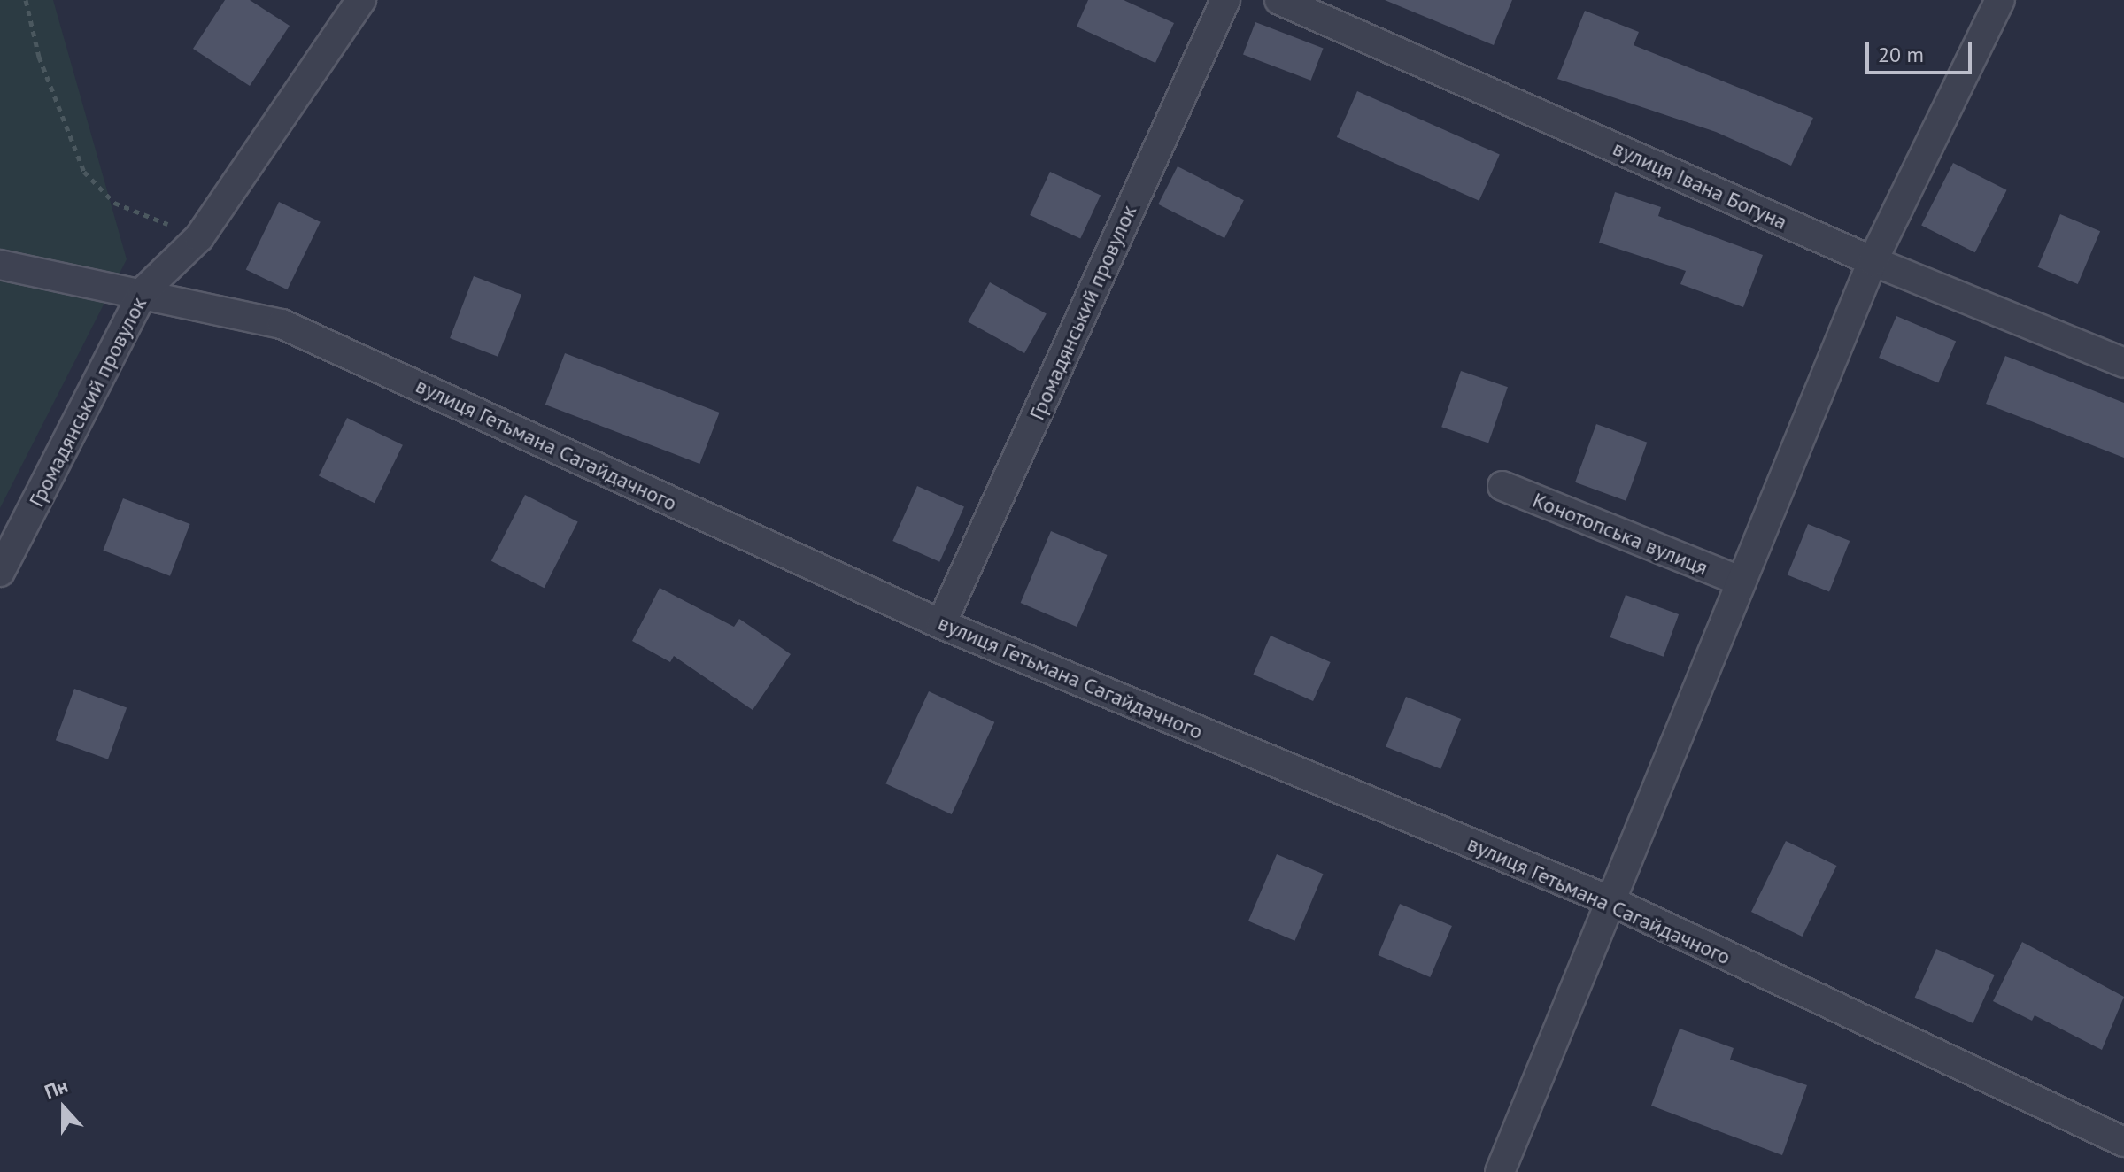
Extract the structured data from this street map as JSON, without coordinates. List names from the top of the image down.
{
  "streets": {
    "street": [
      "вулиця Івана Богуна",
      "Громадянський провулок",
      "вулиця Гетьмана Сагайдачного",
      "Конотопська вулиця"
    ]
  },
  "crossings": [
    ["Громадянський провулок", "вулиця Гетьмана Сагайдачного"]
  ],
  "scale_bar": "20 m",
  "north": "top"
}
